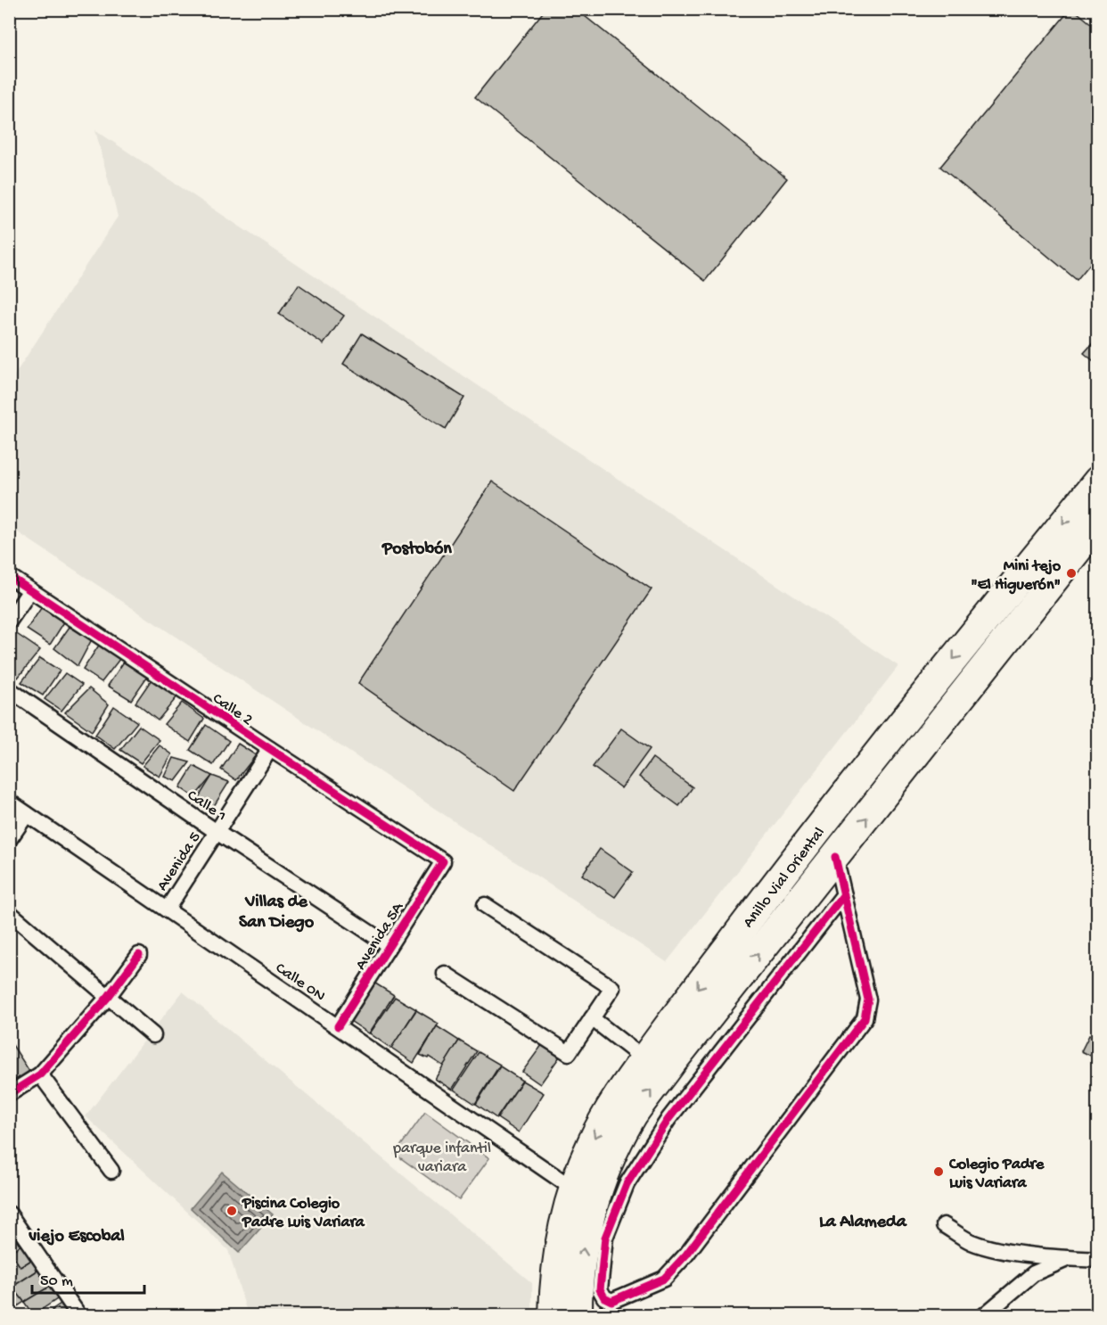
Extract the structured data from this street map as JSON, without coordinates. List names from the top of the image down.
{
  "streets": {
    "highway": ["Anillo Vial Oriental"],
    "street": [
      "Calle 2",
      "Calle 1",
      "Avenida 5",
      "Avenida 5A",
      "Calle 0N"
    ]
  },
  "crossings": [
    ["Calle 2", "Avenida 5"],
    ["Calle 2", "Avenida 5A"],
    ["Calle 1", "Avenida 5"],
    ["Calle 1", "Avenida 5A"],
    ["Avenida 5", "Calle 0N"],
    ["Anillo Vial Oriental", "Calle 0N"],
    ["Avenida 5A", "Calle 0N"]
  ],
  "districts": [
    "Postobón",
    "Villas de San Diego",
    "La Alameda",
    "viejo Escobal"
  ],
  "parks": ["parque infantil variara"],
  "places": ["Mini tejo \"El Higuerón\"", "Colegio Padre Luis Variara", "Piscina Colegio Padre Luis Variara"],
  "scale_bar": "50 m"
}
